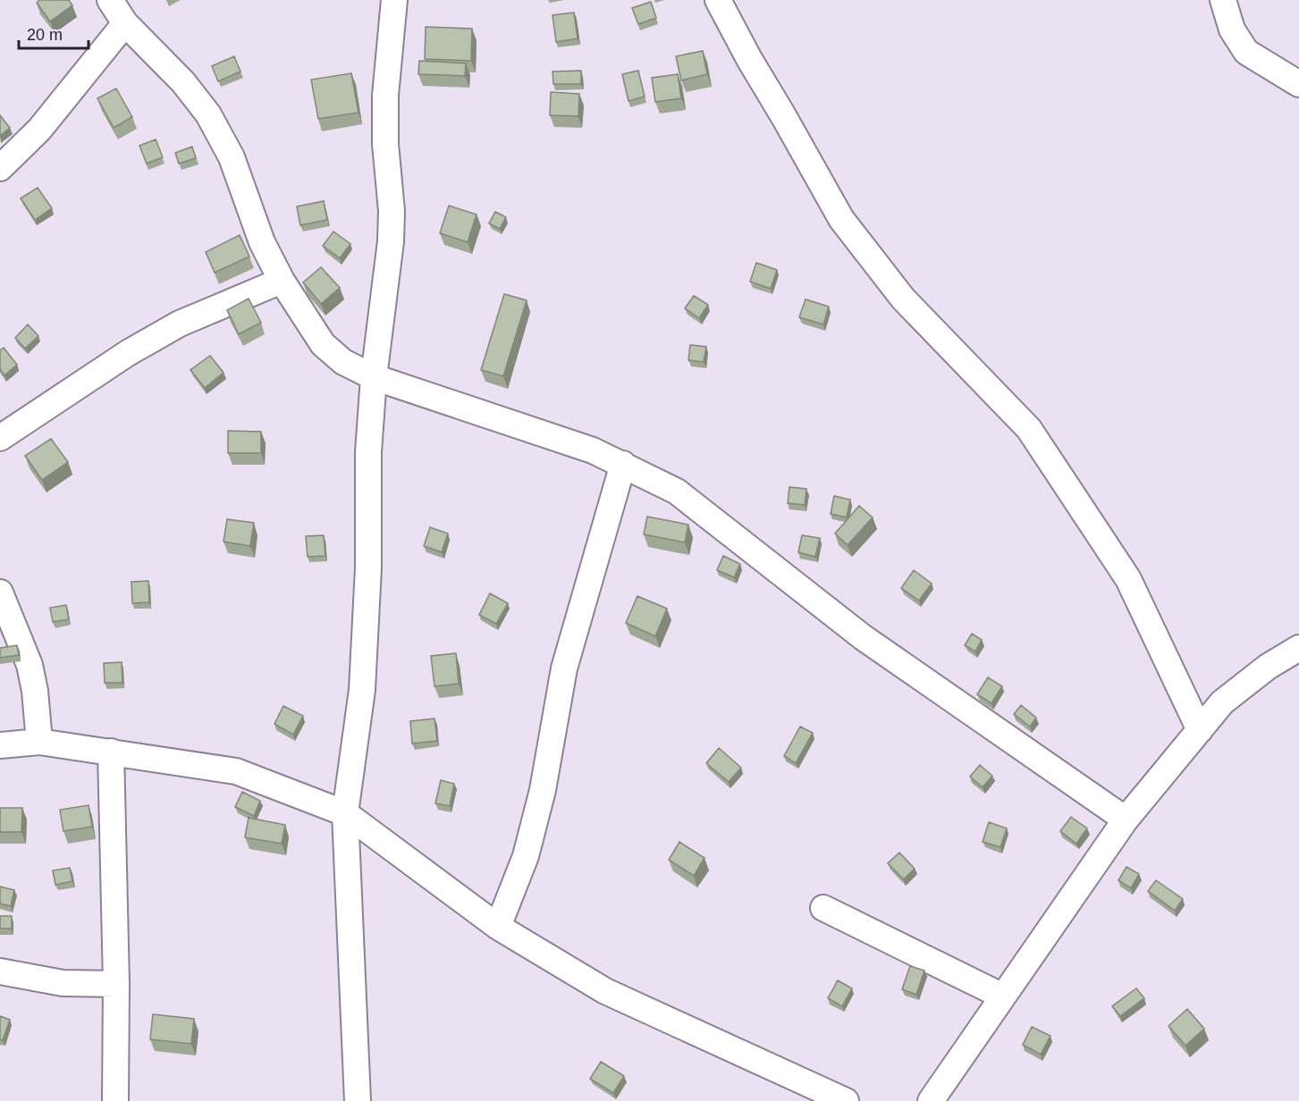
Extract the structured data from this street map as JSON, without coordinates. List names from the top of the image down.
{
  "scale_bar": "20 m"
}
